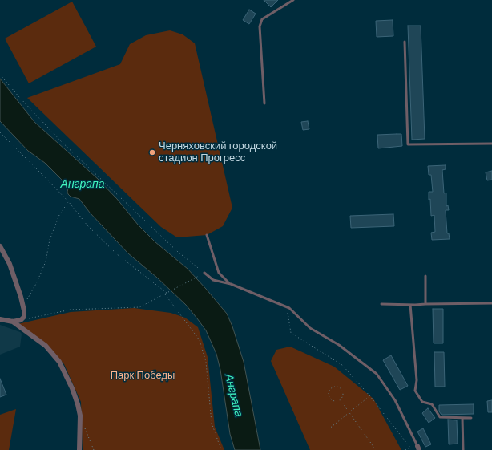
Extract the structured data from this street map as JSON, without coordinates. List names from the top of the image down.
{
  "water": ["Анграпа"],
  "parks": ["Парк Победы"],
  "places": ["Черняховский городской стадион Прогресс"]
}
